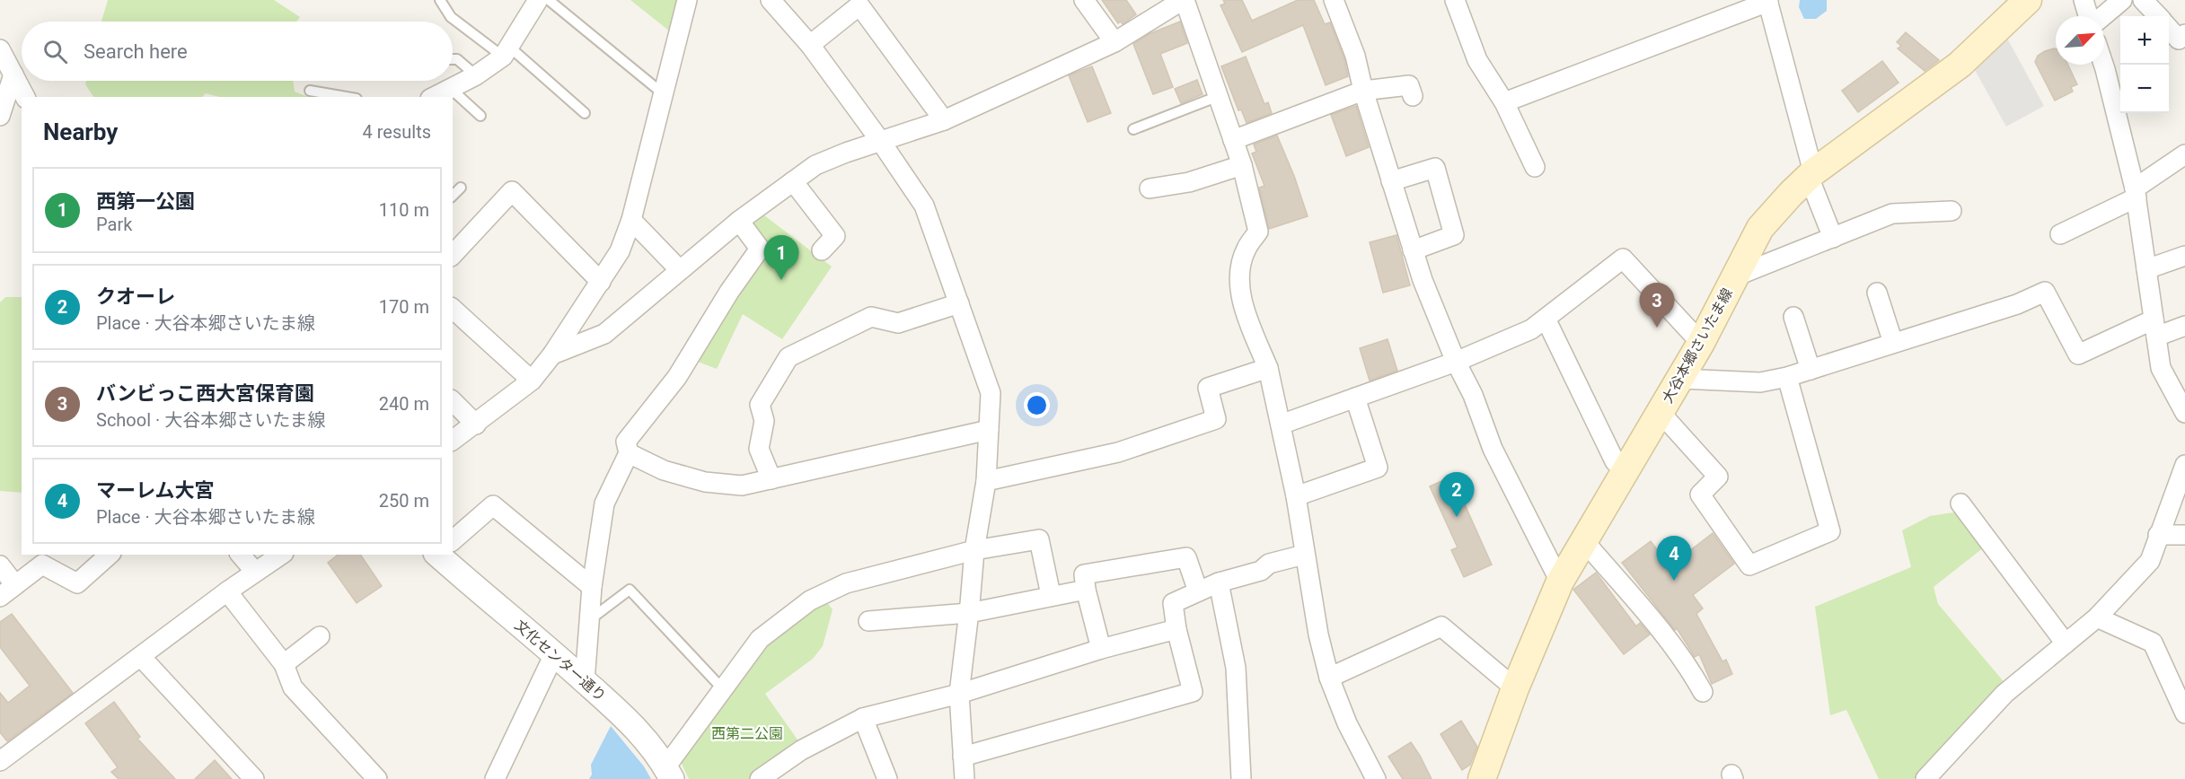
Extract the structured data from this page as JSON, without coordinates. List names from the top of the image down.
{
  "streets": {
    "main road": ["大谷本郷さいたま線"],
    "street": ["文化センター通り"]
  },
  "parks": ["西第二公園"],
  "north": "top right",
  "page": {
    "map_buttons": ["+", "−"],
    "search": "Search here",
    "heading": ["Nearby", "4 results"],
    "list": [
      {
        "mark": "1",
        "name": "西第一公園",
        "note": "Park",
        "value": "110 m"
      },
      {
        "mark": "2",
        "name": "クオーレ",
        "note": "Place · 大谷本郷さいたま線",
        "value": "170 m"
      },
      {
        "mark": "3",
        "name": "バンビっこ西大宮保育園",
        "note": "School · 大谷本郷さいたま線",
        "value": "240 m"
      },
      {
        "mark": "4",
        "name": "マーレム大宮",
        "note": "Place · 大谷本郷さいたま線",
        "value": "250 m"
      }
    ],
    "pins": [
      "1",
      "3",
      "2",
      "4"
    ]
  }
}
